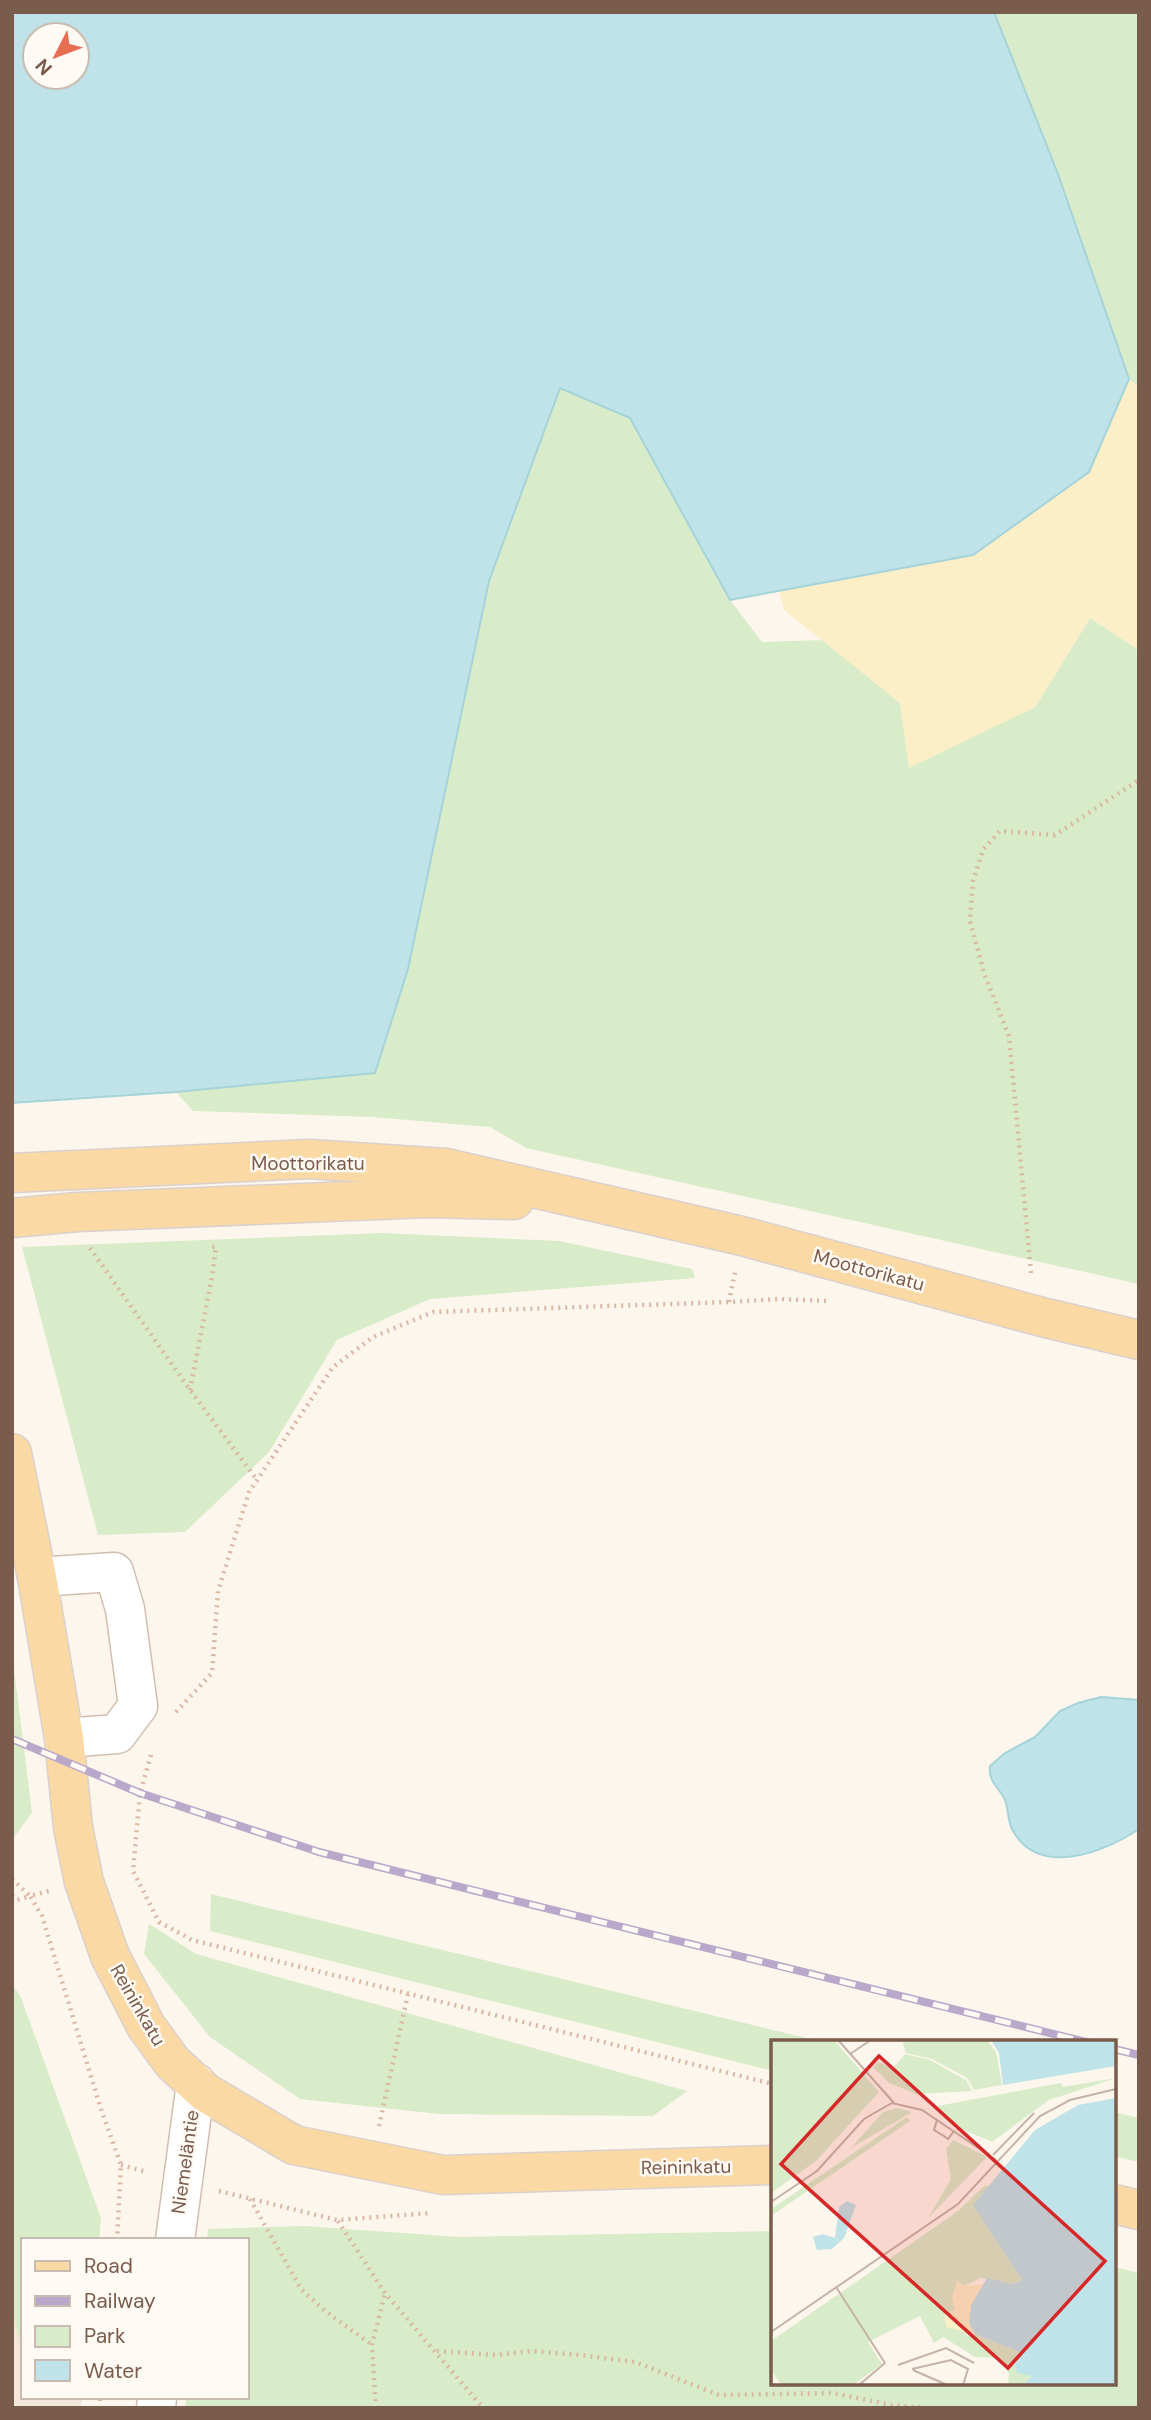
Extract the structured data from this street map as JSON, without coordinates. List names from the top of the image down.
{
  "streets": {
    "main road": ["Moottorikatu", "Reininkatu"],
    "street": ["Niemeläntie"]
  },
  "crossings": [
    ["Reininkatu", "Niemeläntie"]
  ],
  "legend": [
    "Road",
    "Railway",
    "Park",
    "Water"
  ],
  "north": "bottom left"
}
